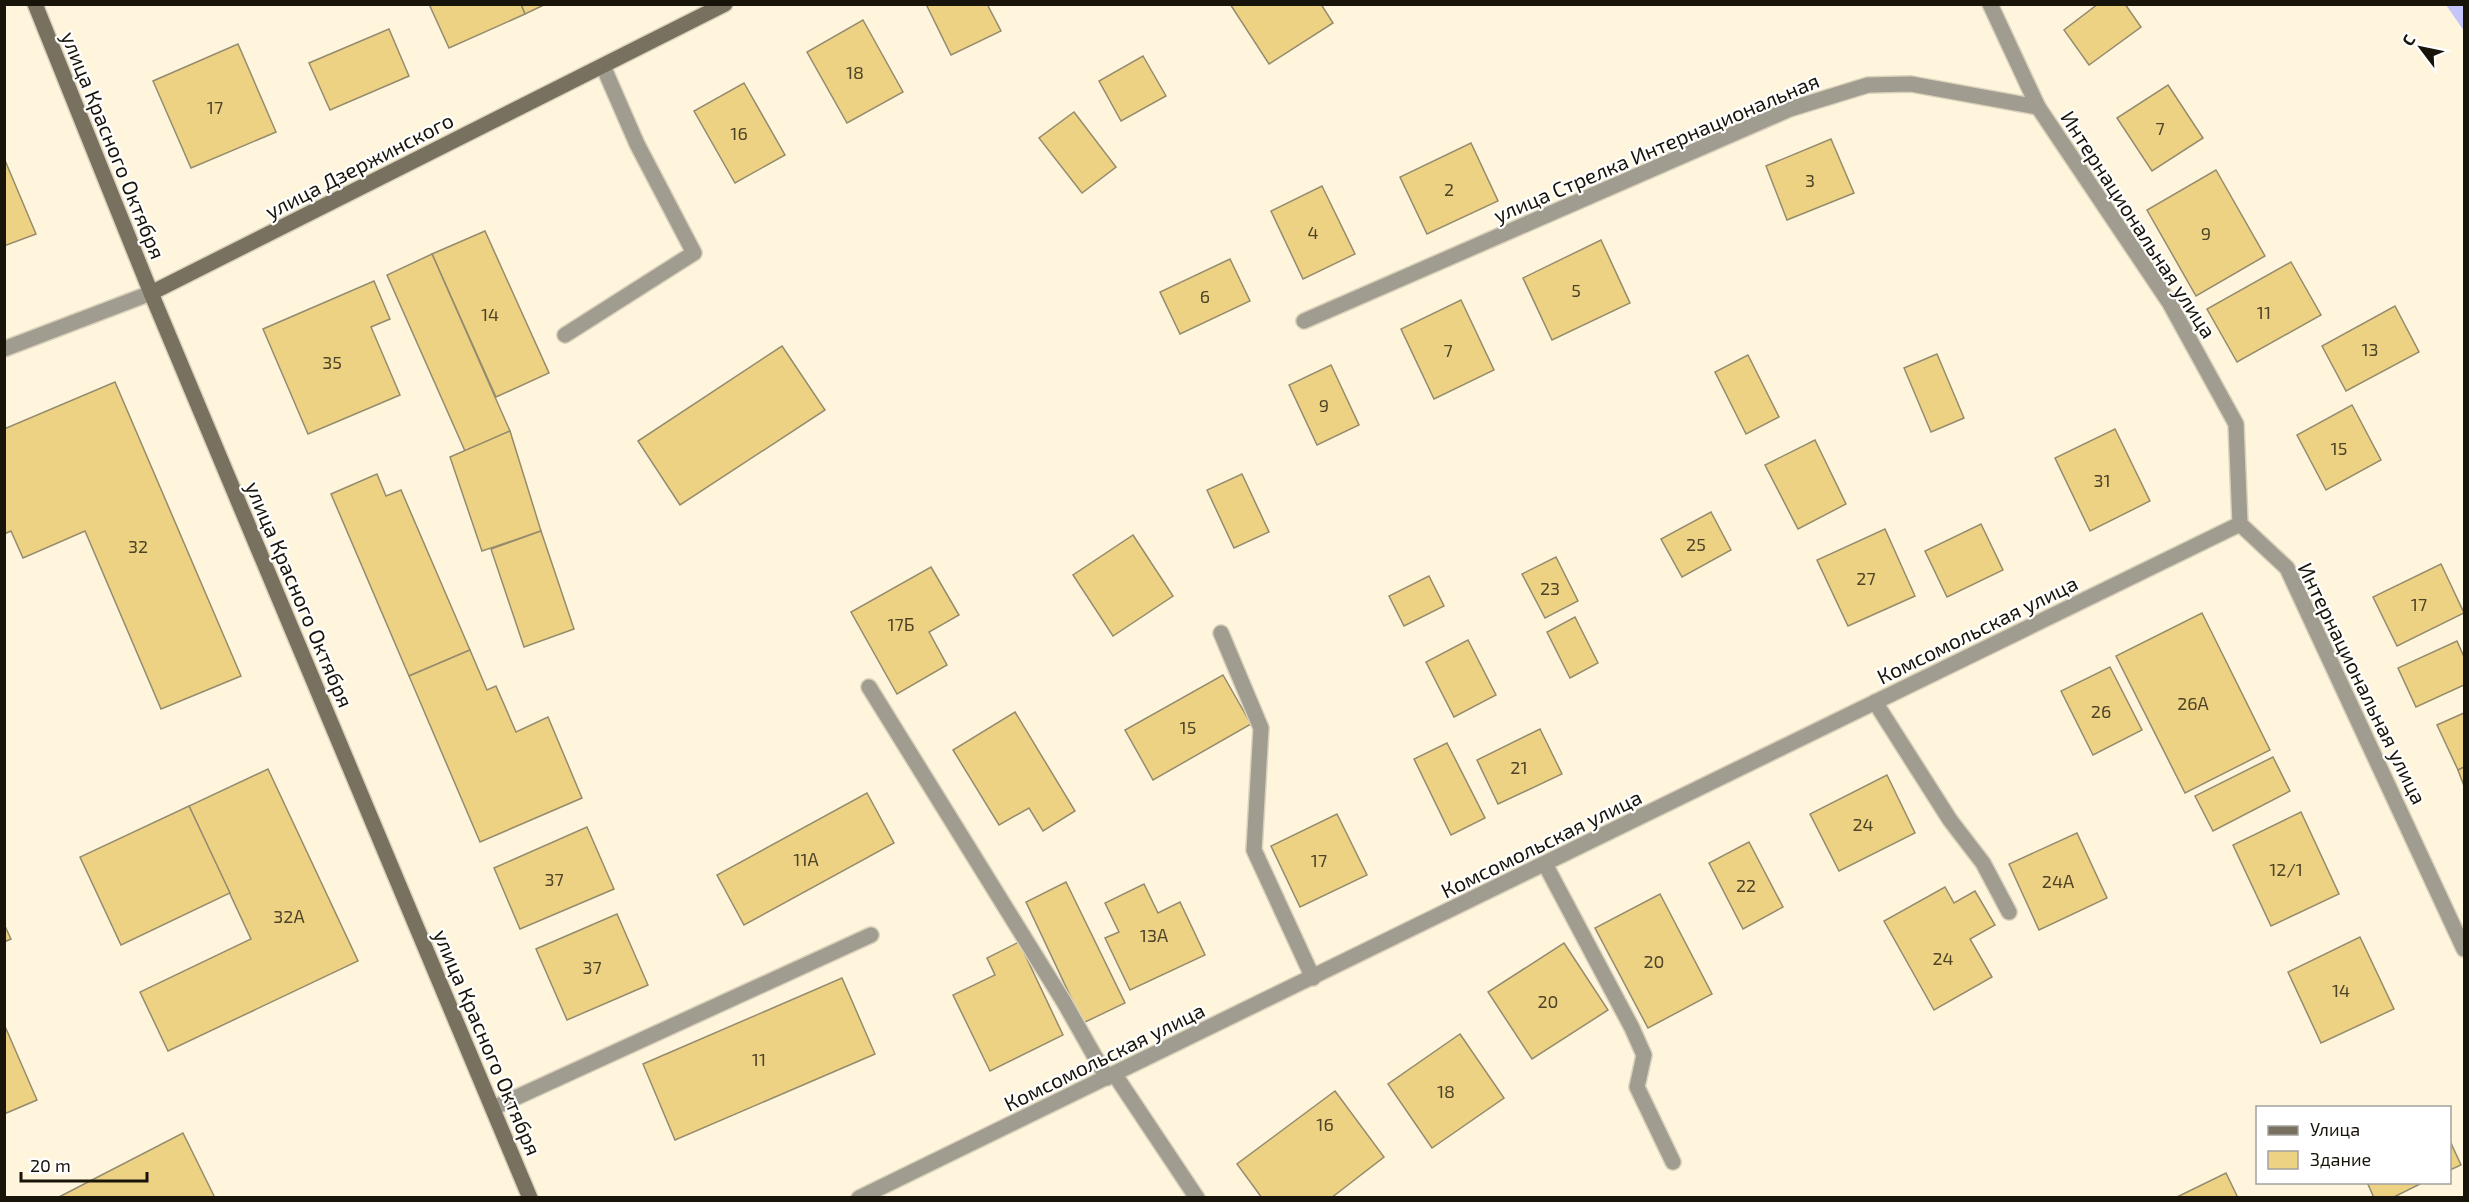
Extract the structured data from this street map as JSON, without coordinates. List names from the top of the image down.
{
  "streets": {
    "main road": ["улица Красного Октября", "улица Дзержинского"],
    "street": ["улица Стрелка Интернациональная", "Интернациональная улица", "Комсомольская улица"]
  },
  "crossings": [
    ["улица Красного Октября", "улица Дзержинского"],
    ["улица Стрелка Интернациональная", "Интернациональная улица"],
    ["Интернациональная улица", "Комсомольская улица"]
  ],
  "house_numbers": [
    "18",
    "17",
    "7",
    "16",
    "3",
    "2",
    "4",
    "9",
    "5",
    "6",
    "11",
    "14",
    "13",
    "7",
    "35",
    "9",
    "15",
    "31",
    "25",
    "32",
    "27",
    "23",
    "17",
    "17Б",
    "26А",
    "26",
    "15",
    "21",
    "24",
    "11А",
    "17",
    "12/1",
    "37",
    "24А",
    "22",
    "32А",
    "13А",
    "24",
    "20",
    "37",
    "14",
    "20",
    "11",
    "18",
    "16"
  ],
  "legend": ["Улица", "Здание"],
  "scale_bar": "20 m",
  "north": "top left"
}
